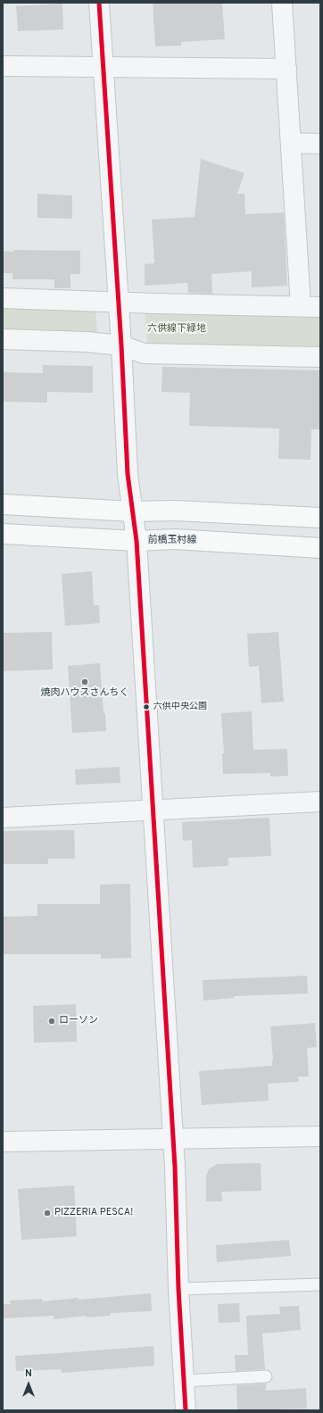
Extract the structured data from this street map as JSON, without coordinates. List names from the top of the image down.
{
  "streets": {
    "main road": ["前橋玉村線"]
  },
  "parks": ["六供線下緑地"],
  "places": [
    "焼肉ハウスさんちく",
    "六供中央公園",
    "ローソン",
    "PIZZERIA PESCA!"
  ],
  "north": "top"
}
